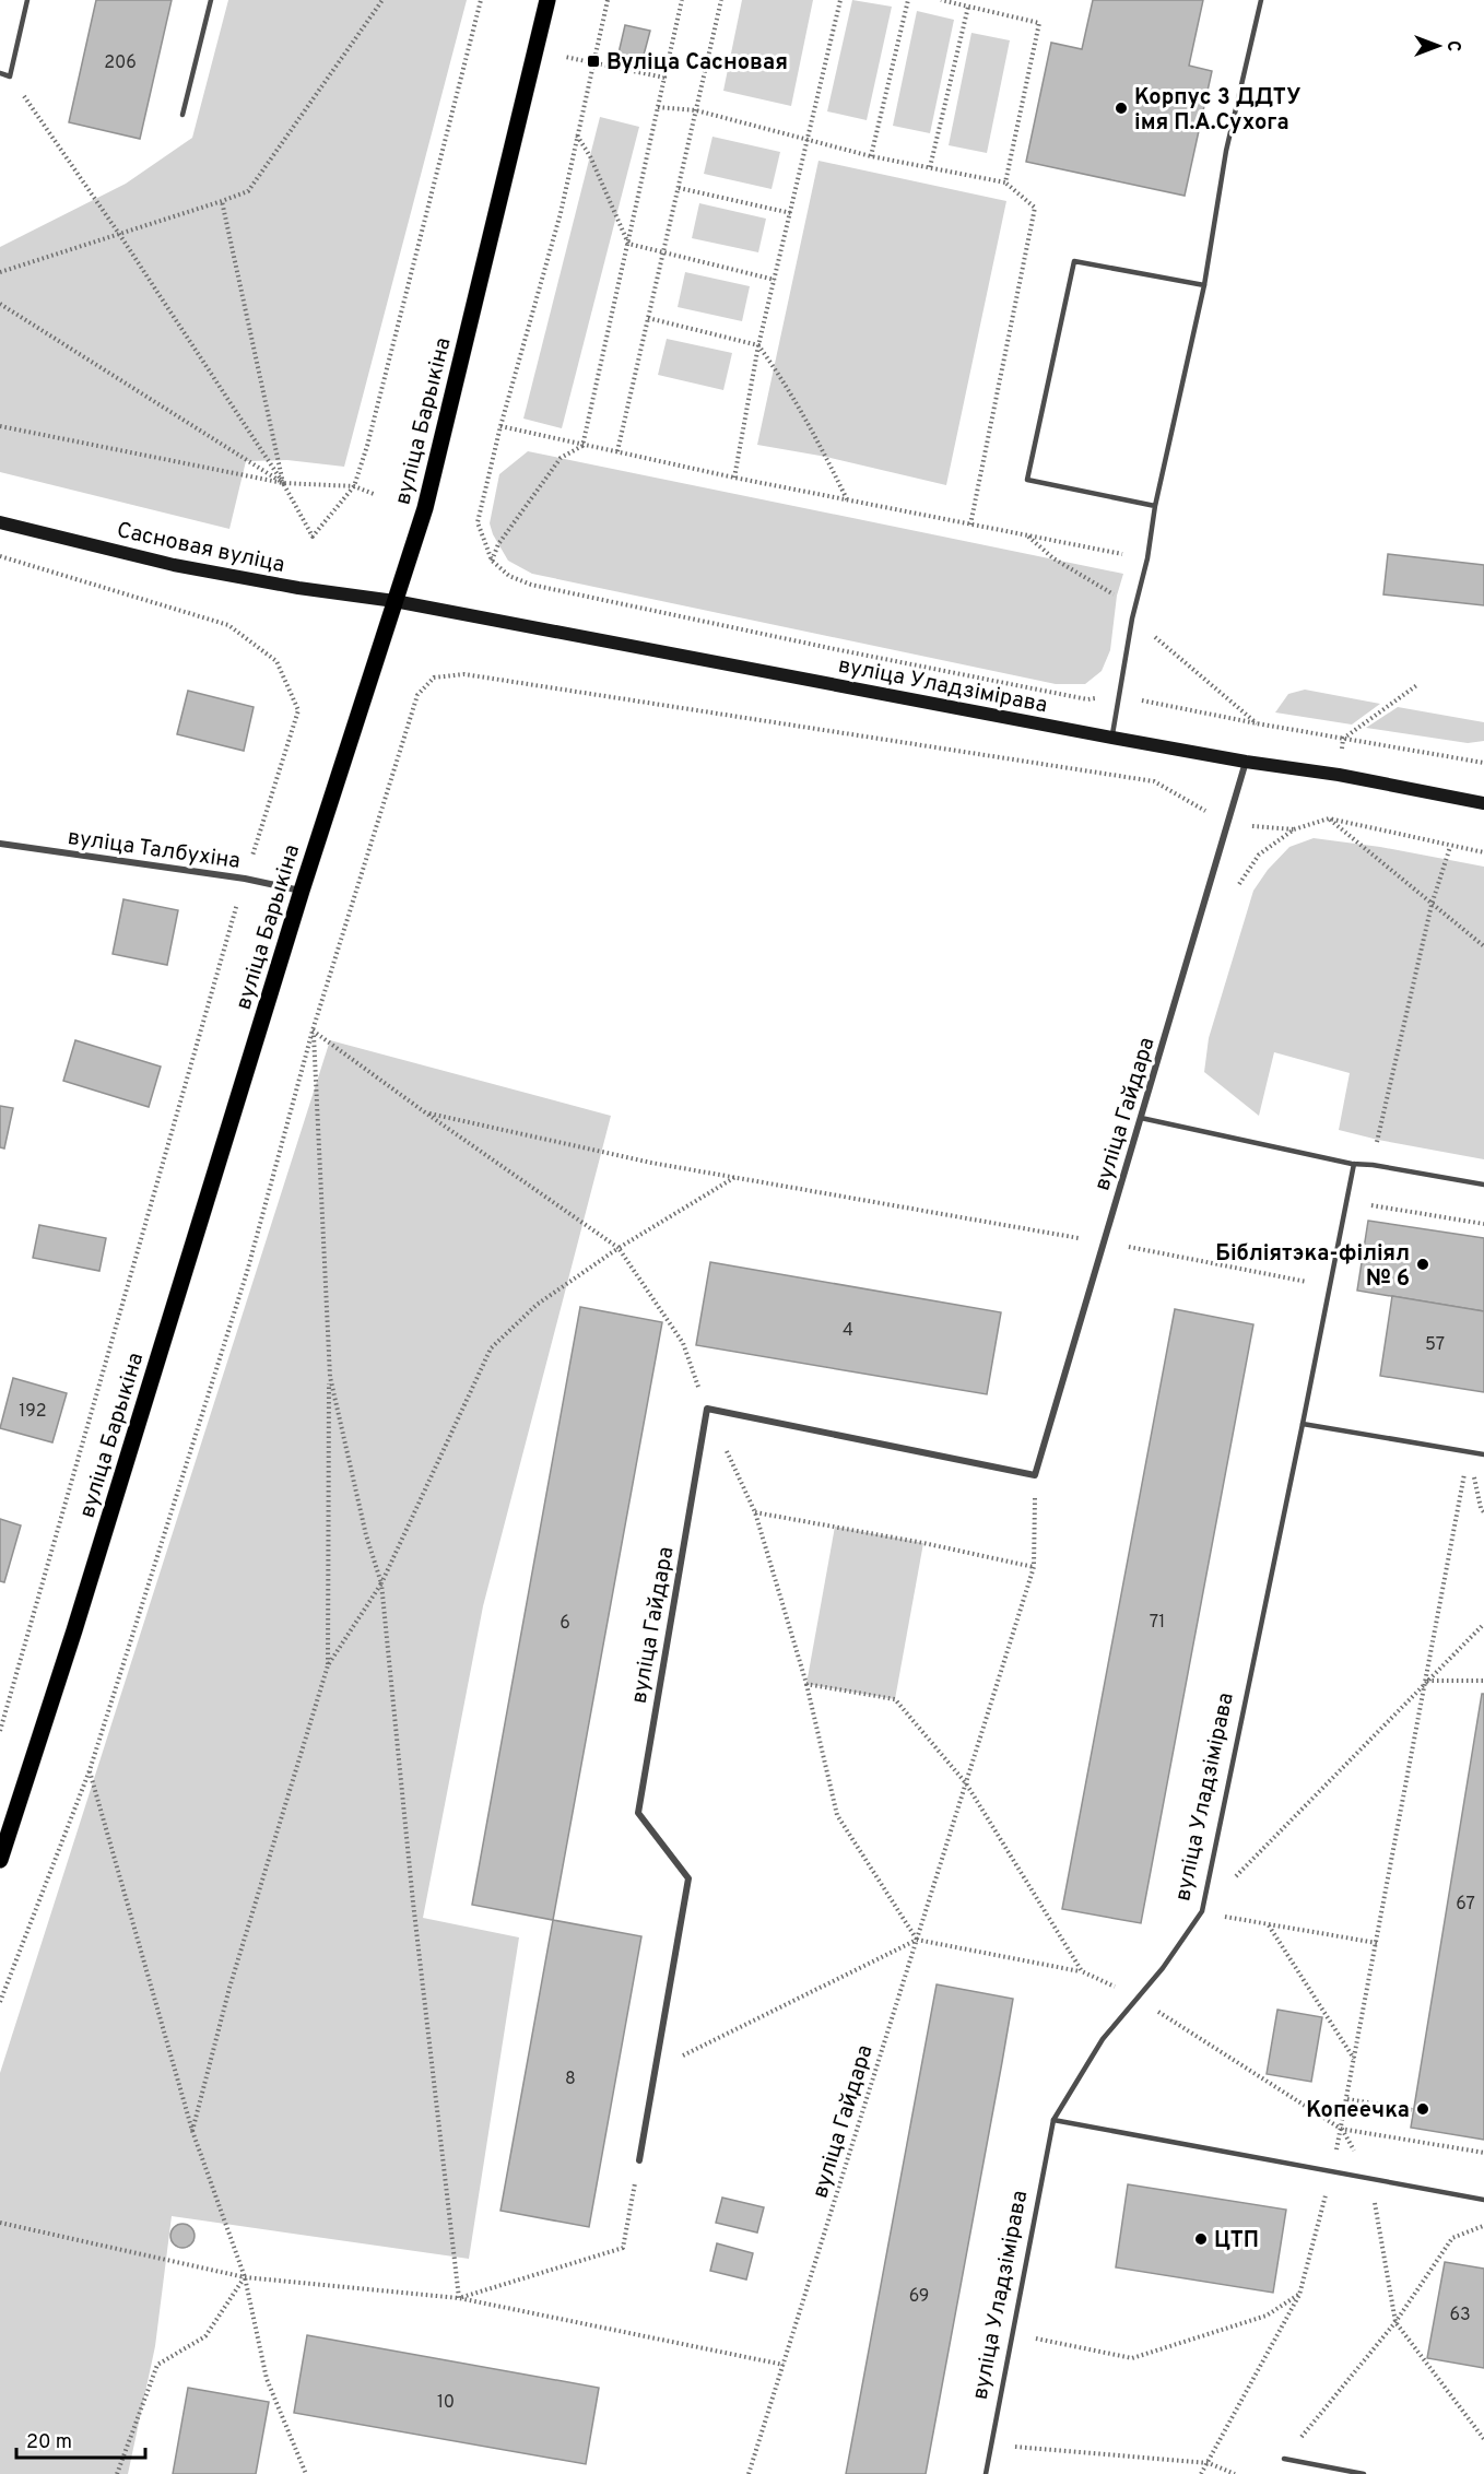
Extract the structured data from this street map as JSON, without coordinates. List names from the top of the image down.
{
  "streets": {
    "main road": ["вуліца Барыкіна", "Сасновая вуліца", "вуліца Уладзімірава"],
    "street": ["вуліца Талбухіна", "вуліца Гайдара"]
  },
  "crossings": [
    ["вуліца Барыкіна", "Сасновая вуліца"],
    ["вуліца Барыкіна", "вуліца Уладзімірава"],
    ["вуліца Барыкіна", "вуліца Талбухіна"],
    ["Сасновая вуліца", "вуліца Уладзімірава"],
    ["вуліца Уладзімірава", "вуліца Гайдара"]
  ],
  "places": {
    "transit": ["Вуліца Сасновая"],
    "other": [
      "Корпус 3 ДДТУ імя П.А.Сухога",
      "Бібліятэка-філіял № 6",
      "Копеечка",
      "ЦТП"
    ]
  },
  "house_numbers": [
    "206",
    "4",
    "57",
    "192",
    "71",
    "6",
    "67",
    "8",
    "69",
    "63",
    "10"
  ],
  "scale_bar": "20 m",
  "north": "right"
}
